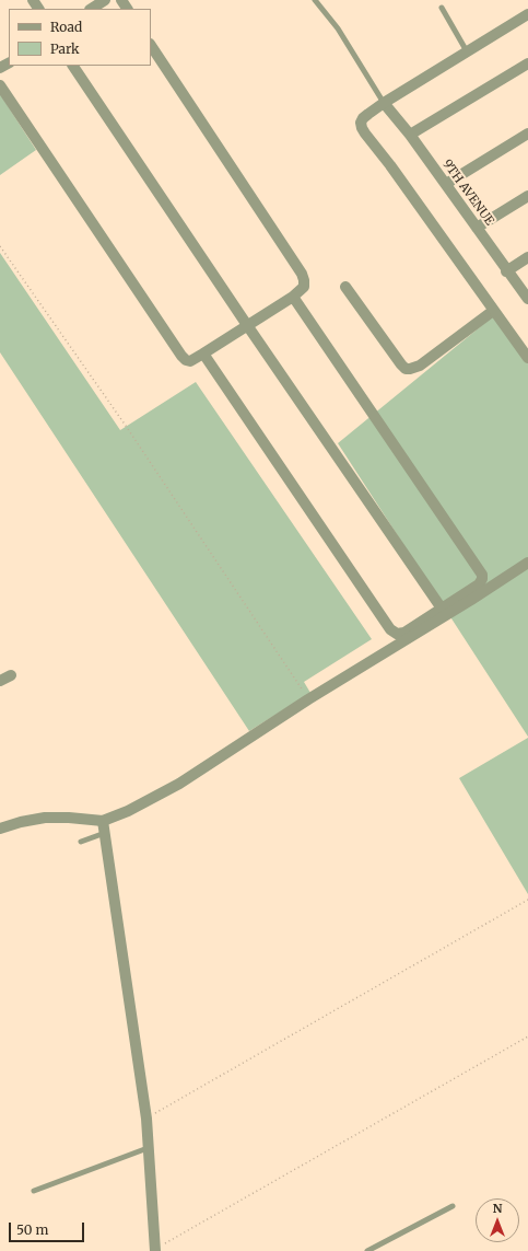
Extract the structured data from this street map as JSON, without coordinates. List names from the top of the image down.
{
  "streets": {
    "street": ["9TH AVENUE"]
  },
  "legend": ["Road", "Park"],
  "scale_bar": "50 m",
  "north": "top"
}
